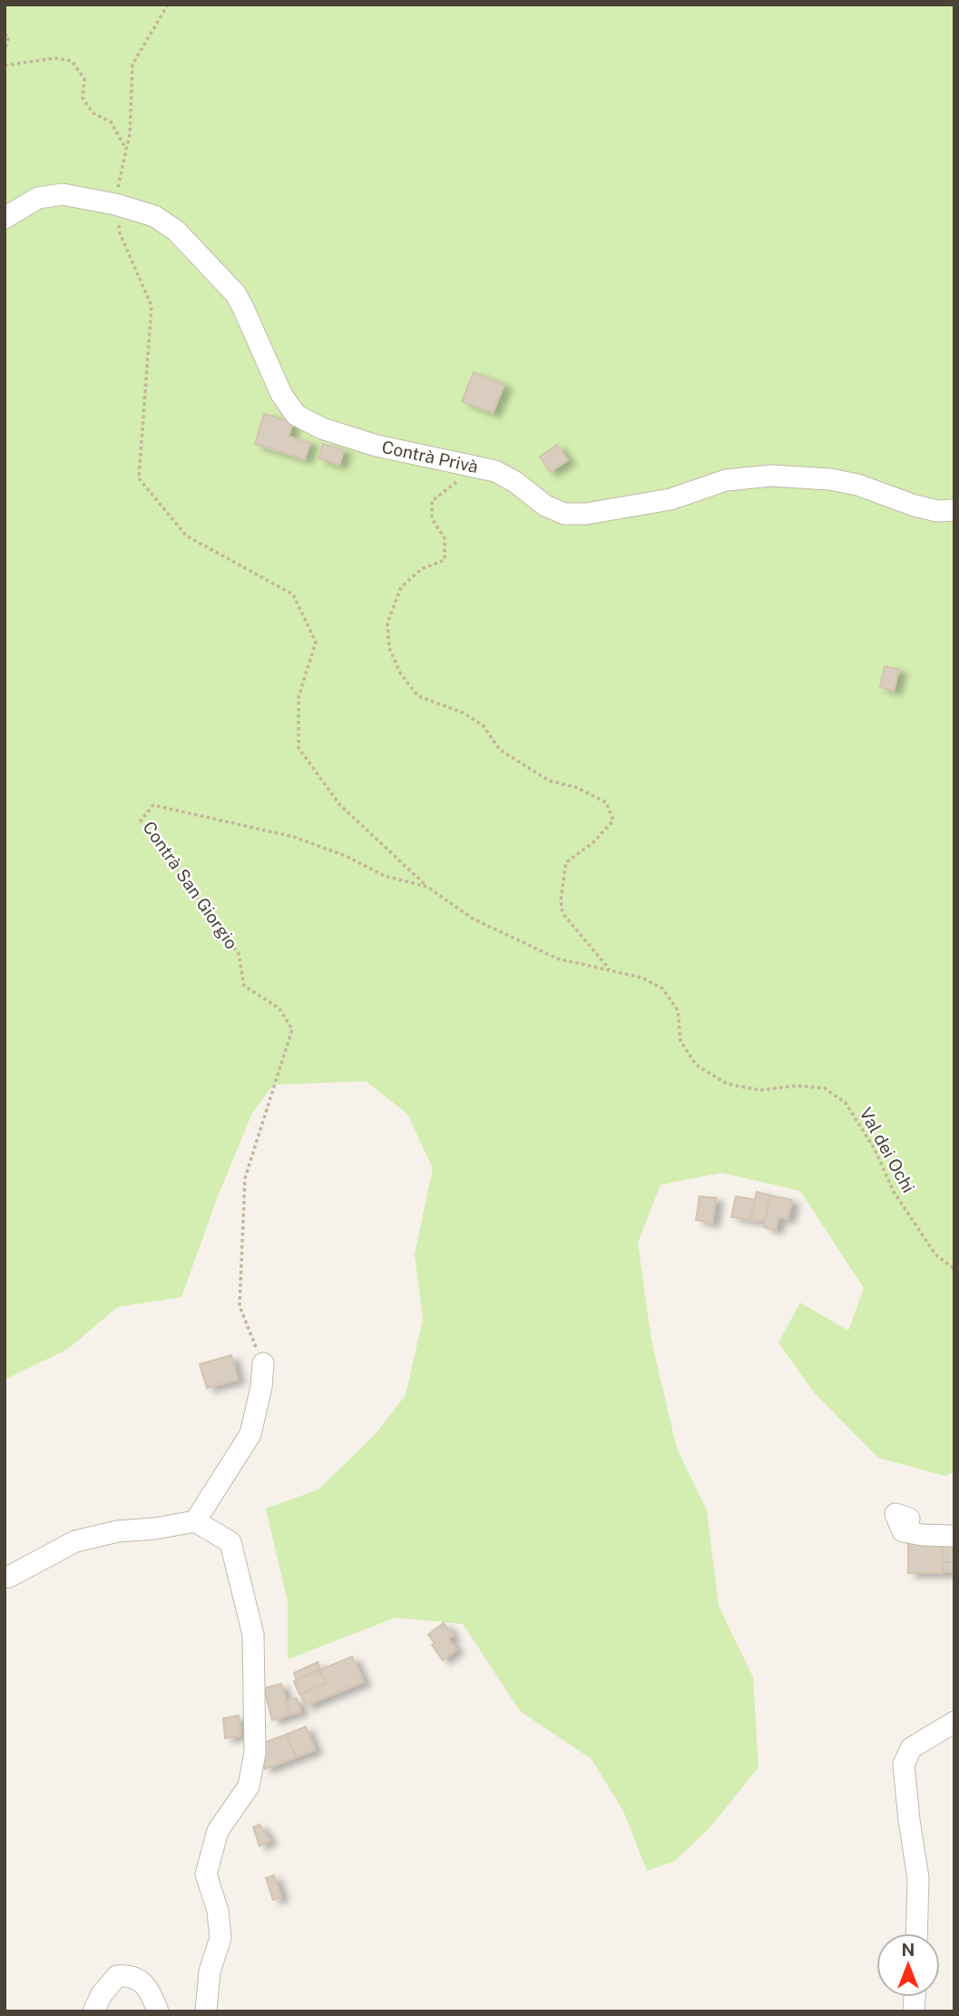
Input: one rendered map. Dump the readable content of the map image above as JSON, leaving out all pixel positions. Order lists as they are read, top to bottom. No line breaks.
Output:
{"streets":{"street":["Contrà Privà"],"path":["Contrà San Giorgio","Val dei Ochi"]},"crossings":[["Contrà San Giorgio","Val dei Ochi"]],"north":"top"}
